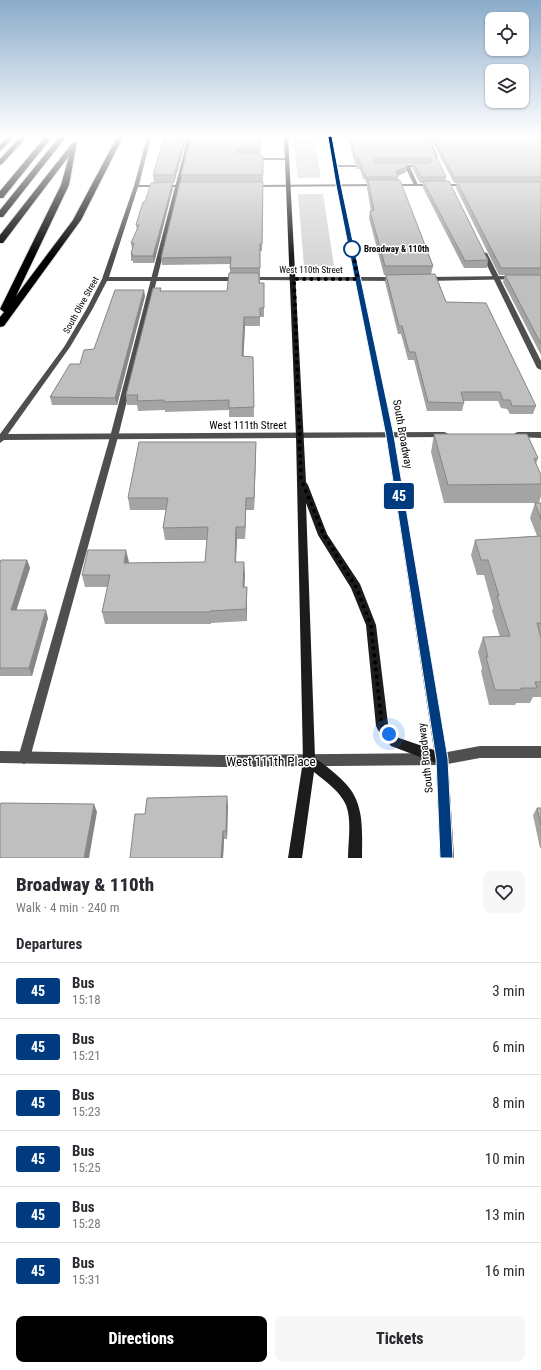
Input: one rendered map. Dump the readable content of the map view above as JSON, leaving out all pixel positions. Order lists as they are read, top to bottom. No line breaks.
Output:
{"streets":{"main road":["South Broadway"],"street":["West 110th Street","South Olive Street","West 111th Street","West 111th Place"]},"crossings":[["West 110th Street","South Olive Street"],["West 110th Street","South Broadway"],["South Olive Street","West 111th Street"],["West 111th Street","South Broadway"],["South Broadway","West 111th Place"]],"places":["Broadway & 110th"],"lines":["bus line 45"],"page":{"on_map":"45","heading":[["Broadway & 110th","Walk · 4 min · 240 m"],"Departures"],"list":[{"mark":"45","name":"Bus","note":"15:18","value":"3 min"},{"mark":"45","name":"Bus","note":"15:21","value":"6 min"},{"mark":"45","name":"Bus","note":"15:23","value":"8 min"},{"mark":"45","name":"Bus","note":"15:25","value":"10 min"},{"mark":"45","name":"Bus","note":"15:28","value":"13 min"},{"mark":"45","name":"Bus","note":"15:31","value":"16 min"}],"buttons":["Directions","Tickets"]}}
